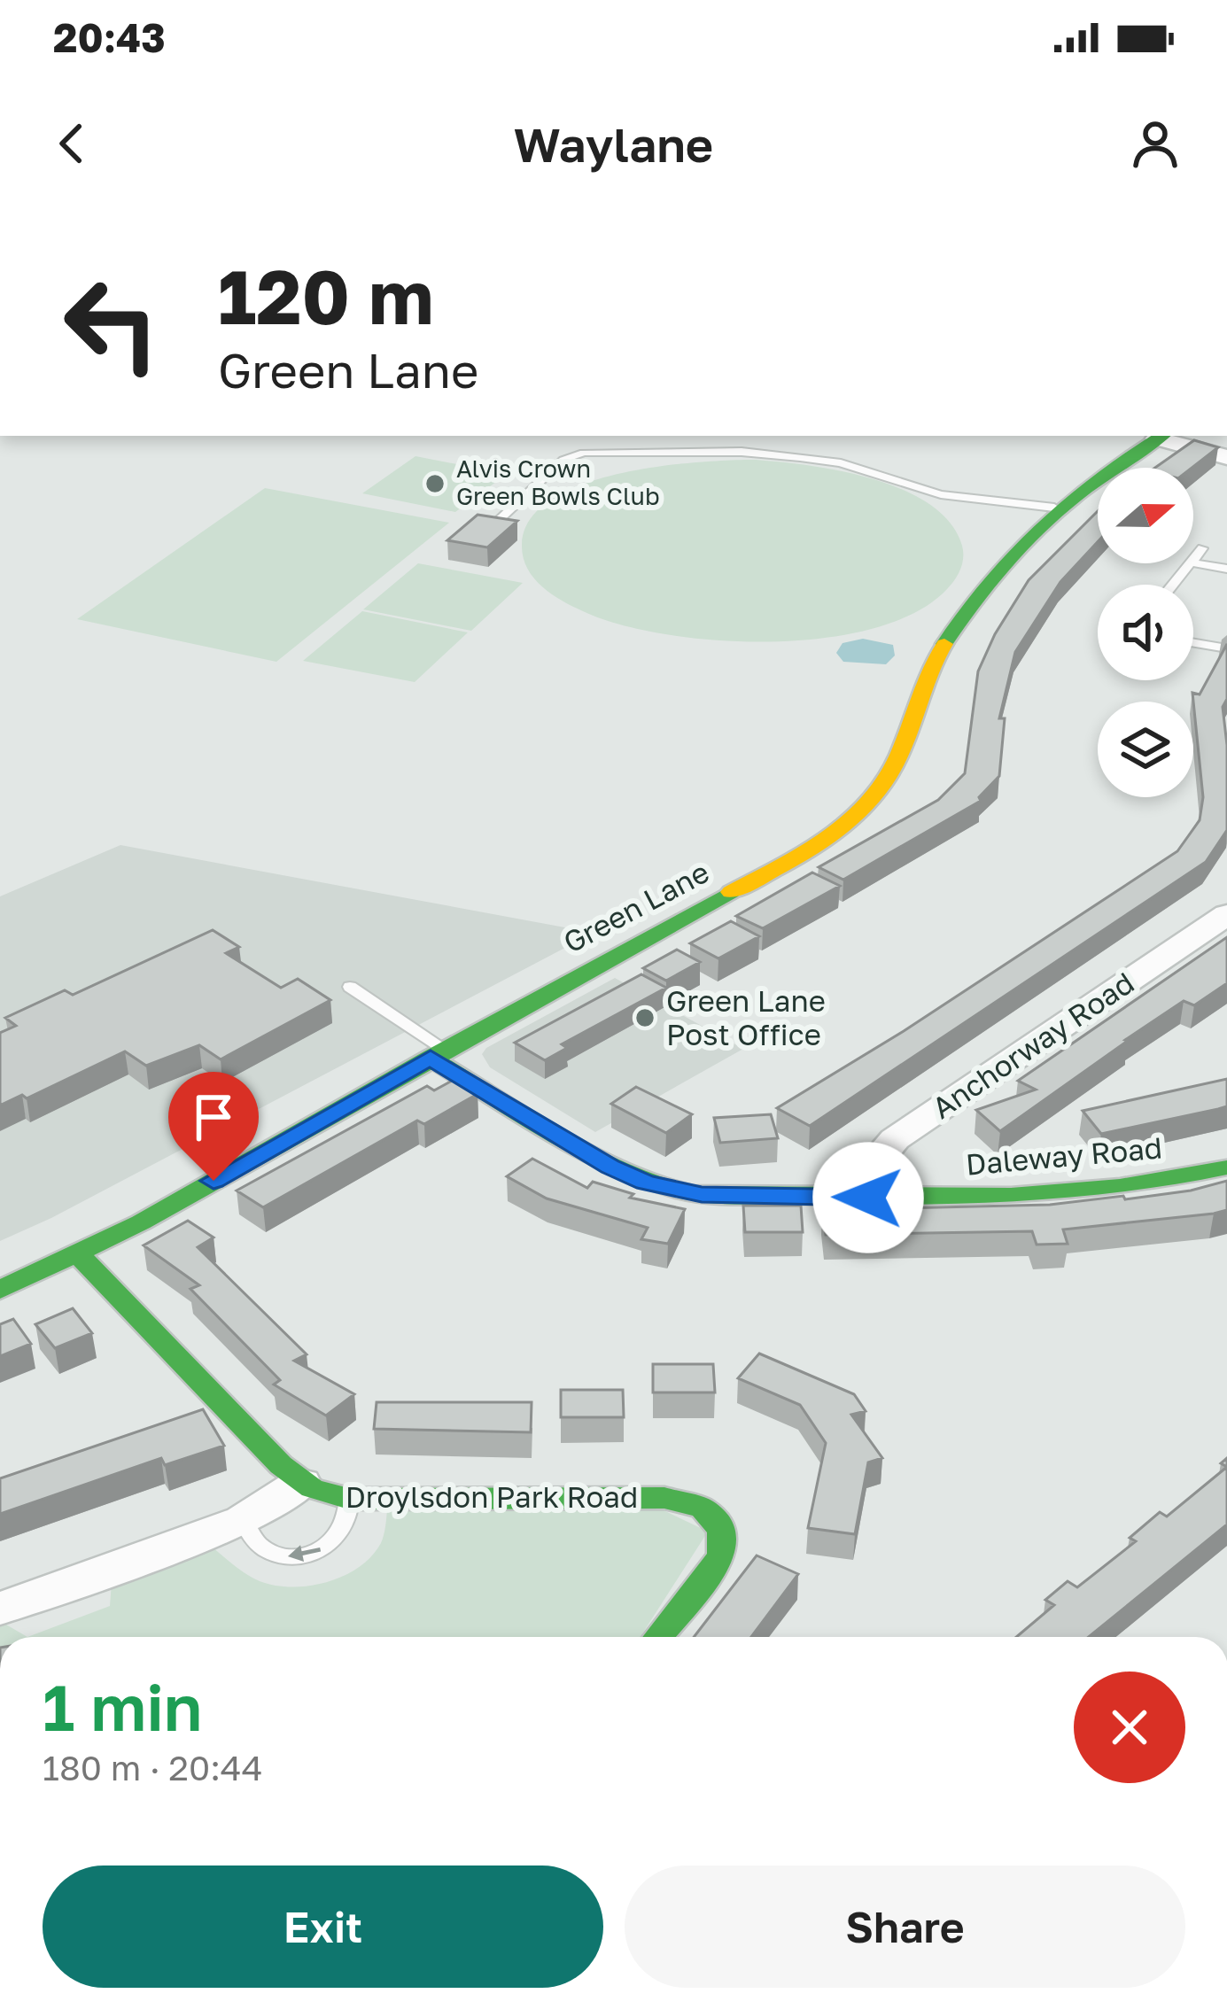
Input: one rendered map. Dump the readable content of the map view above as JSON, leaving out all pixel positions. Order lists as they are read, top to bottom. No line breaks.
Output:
{"streets":{"street":["Green Lane","Anchorway Road","Daleway Road","Droylsdon Park Road"]},"crossings":[["Green Lane","Daleway Road"],["Green Lane","Droylsdon Park Road"],["Anchorway Road","Daleway Road"]],"places":["Alvis Crown Green Bowls Club","Green Lane Post Office"],"north":"right","page":{"status":"20:43","header":"Waylane","turn":["120 m","Green Lane"],"heading":["1 min","180 m · 20:44"],"buttons":["Exit","Share"]}}
